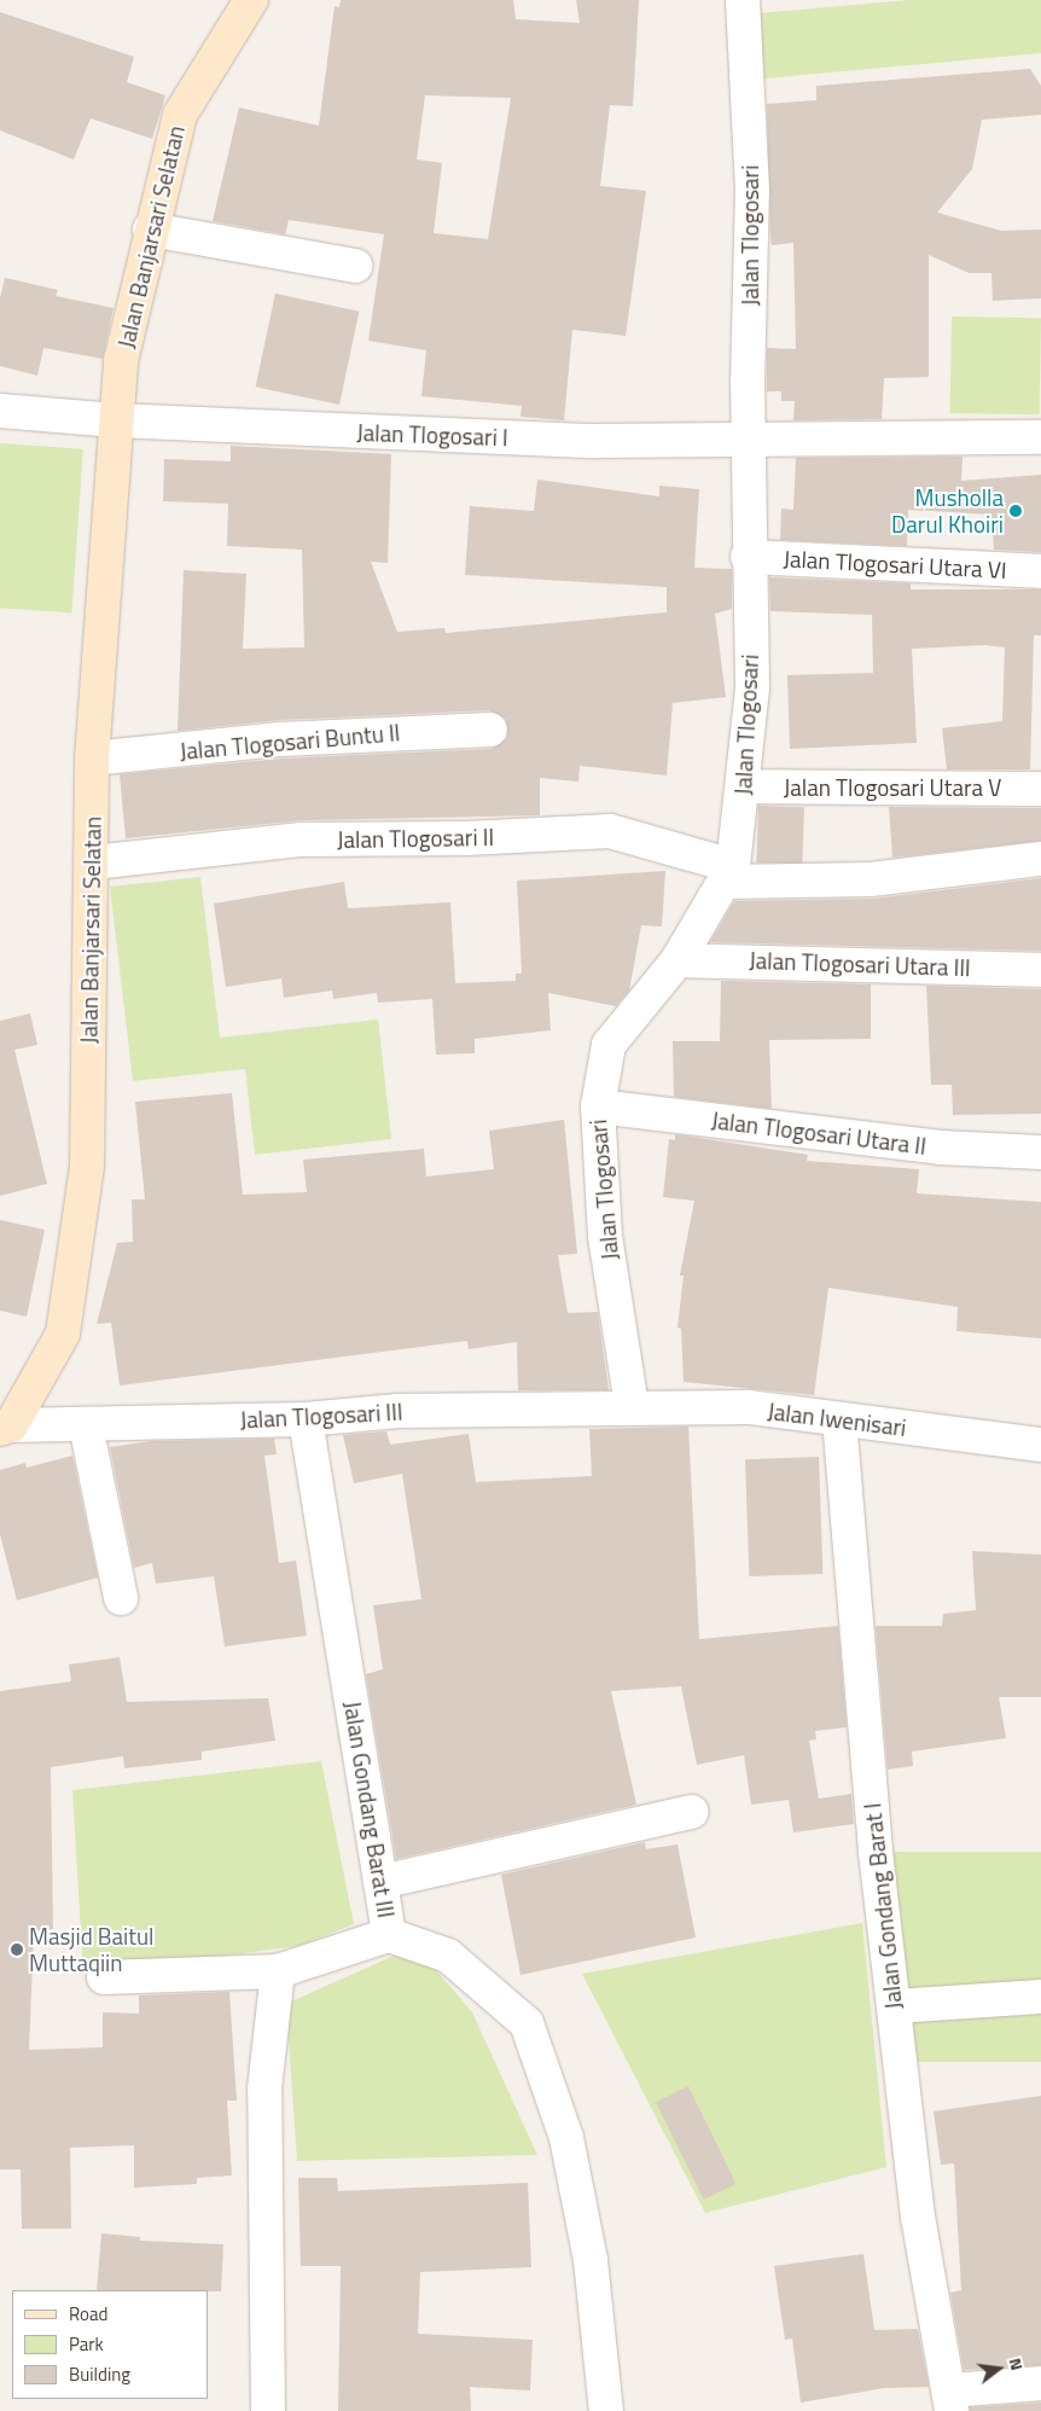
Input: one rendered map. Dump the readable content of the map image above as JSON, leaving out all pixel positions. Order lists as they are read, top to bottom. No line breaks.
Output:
{"streets":{"main road":["Jalan Banjarsari Selatan"],"street":["Jalan Tlogosari","Jalan Tlogosari I","Jalan Tlogosari Utara VI","Jalan Tlogosari Buntu II","Jalan Tlogosari Utara V","Jalan Tlogosari II","Jalan Tlogosari Utara III","Jalan Tlogosari Utara II","Jalan Tlogosari III","Jalan Iwenisari","Jalan Gondang Barat III","Jalan Gondang Barat I"]},"crossings":[["Jalan Tlogosari","Jalan Tlogosari I"],["Jalan Tlogosari","Jalan Tlogosari Utara VI"],["Jalan Tlogosari","Jalan Tlogosari Utara V"],["Jalan Tlogosari","Jalan Tlogosari II"],["Jalan Tlogosari","Jalan Tlogosari Utara III"],["Jalan Tlogosari","Jalan Tlogosari Utara II"],["Jalan Tlogosari","Jalan Tlogosari III"],["Jalan Tlogosari","Jalan Iwenisari"],["Jalan Banjarsari Selatan","Jalan Tlogosari I"],["Jalan Banjarsari Selatan","Jalan Tlogosari Buntu II"],["Jalan Banjarsari Selatan","Jalan Tlogosari II"],["Jalan Banjarsari Selatan","Jalan Tlogosari III"],["Jalan Tlogosari III","Jalan Iwenisari"],["Jalan Tlogosari III","Jalan Gondang Barat III"],["Jalan Iwenisari","Jalan Gondang Barat I"]],"places":["Musholla Darul Khoiri","Masjid Baitul Muttaqiin"],"legend":["Road","Park","Building"],"north":"right"}
